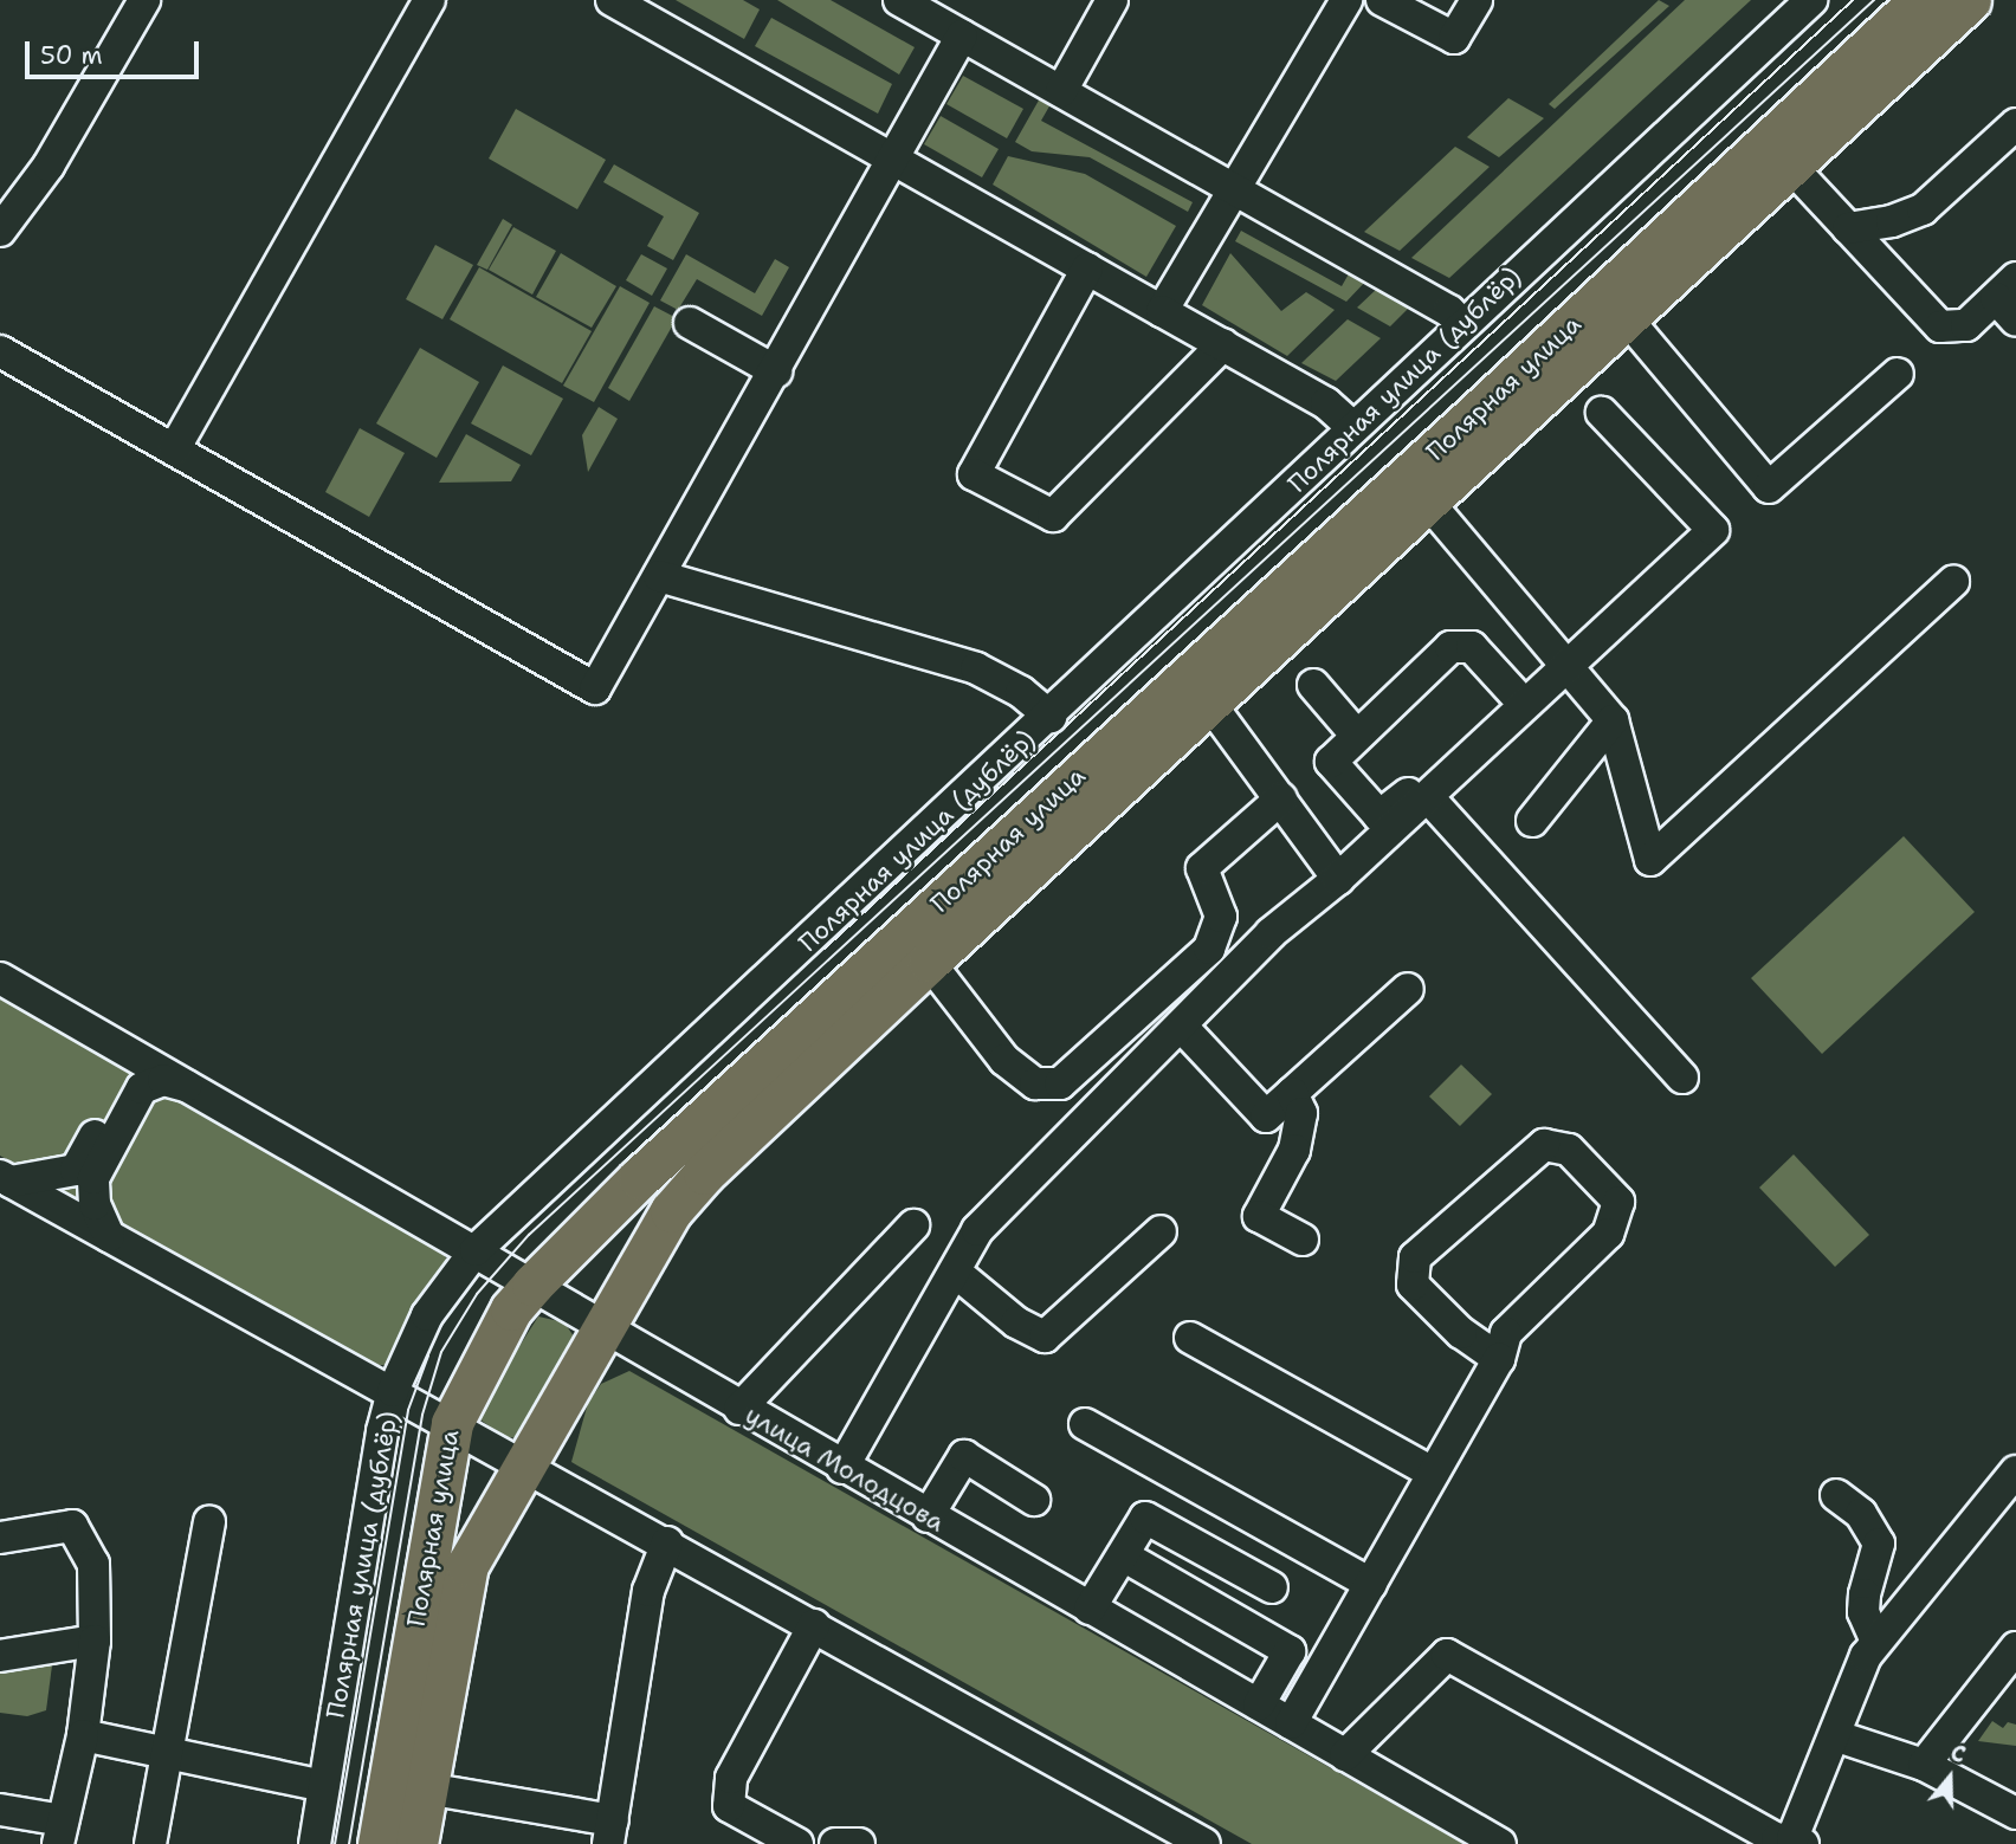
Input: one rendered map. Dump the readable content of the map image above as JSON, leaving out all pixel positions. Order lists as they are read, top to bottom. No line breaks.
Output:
{"streets":{"main road":["Полярная улица"],"street":["Полярная улица (дублёр)","улица Молодцова"]},"crossings":[["Полярная улица (дублёр)","улица Молодцова"],["Полярная улица","улица Молодцова"]],"scale_bar":"50 m","north":"top"}
